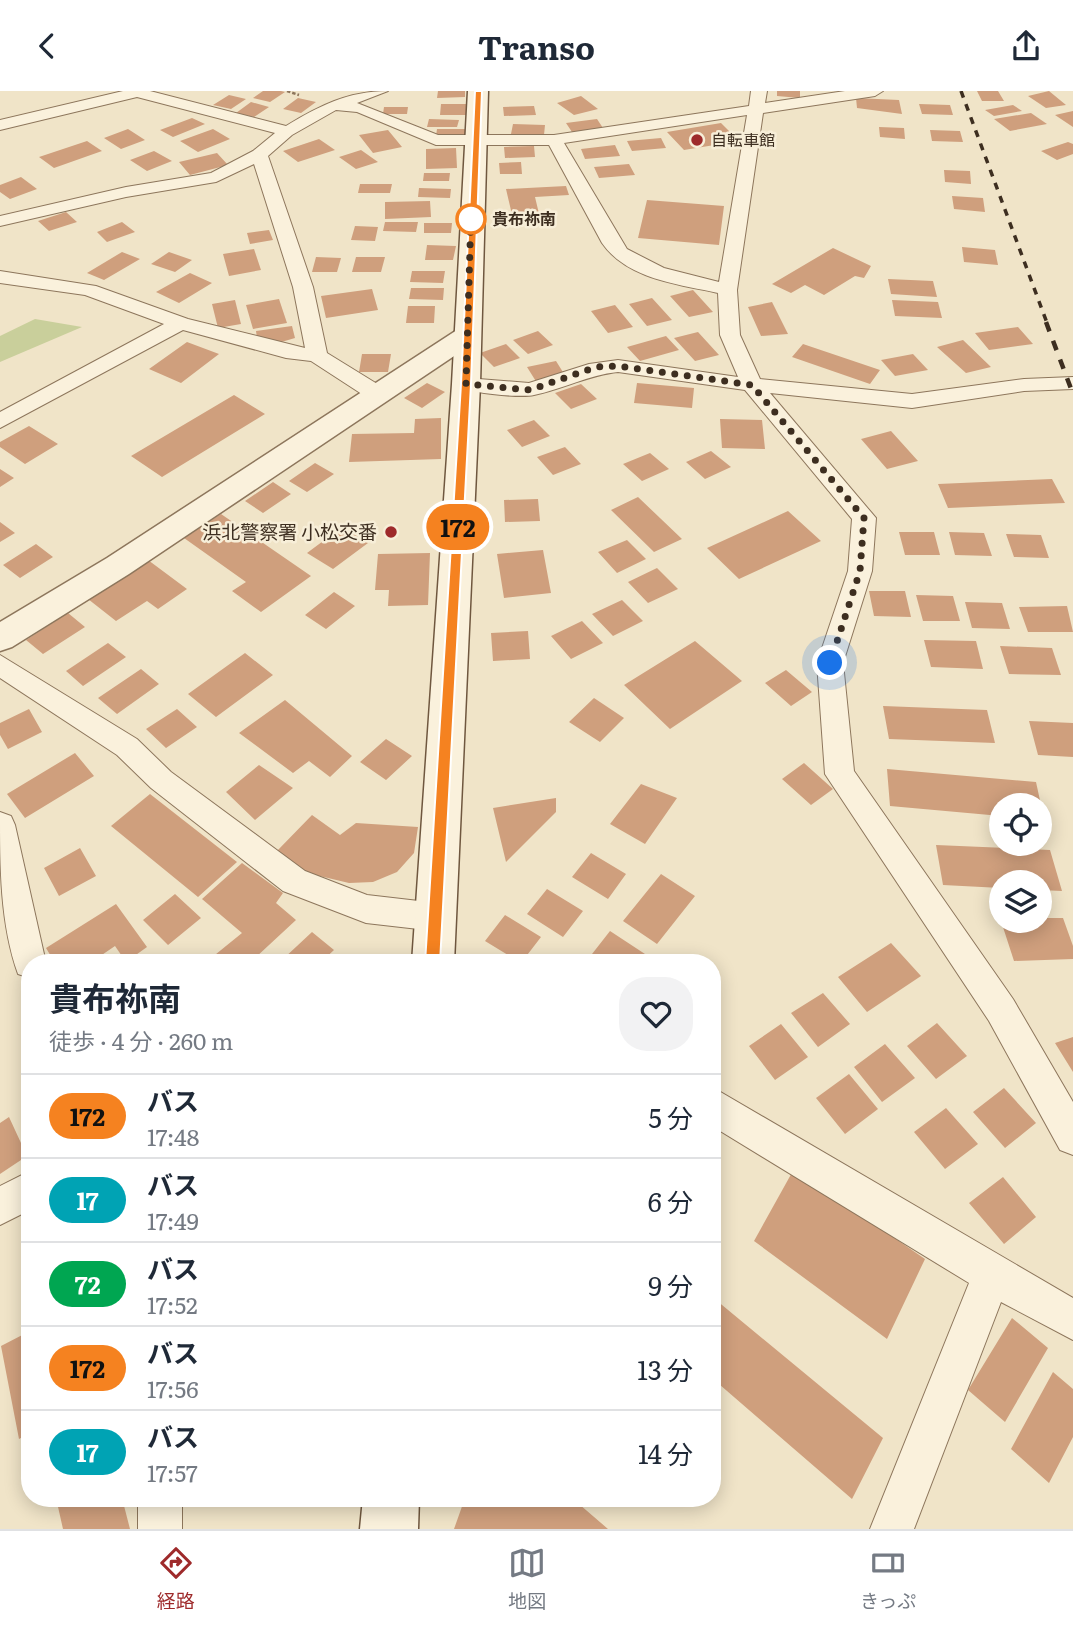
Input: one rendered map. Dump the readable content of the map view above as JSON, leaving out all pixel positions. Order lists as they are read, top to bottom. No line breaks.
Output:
{"places":["自転車館","貴布祢南","浜北警察署 小松交番"],"lines":["bus line 172"],"page":{"header":"Transo","on_map":"172","heading":["貴布祢南","徒歩 · 4 分 · 260 m"],"list":[{"mark":"172","name":"バス","note":"17:48","value":"5 分"},{"mark":"17","name":"バス","note":"17:49","value":"6 分"},{"mark":"72","name":"バス","note":"17:52","value":"9 分"},{"mark":"172","name":"バス","note":"17:56","value":"13 分"},{"mark":"17","name":"バス","note":"17:57","value":"14 分"}],"tabs":["経路","地図","きっぷ"]}}
